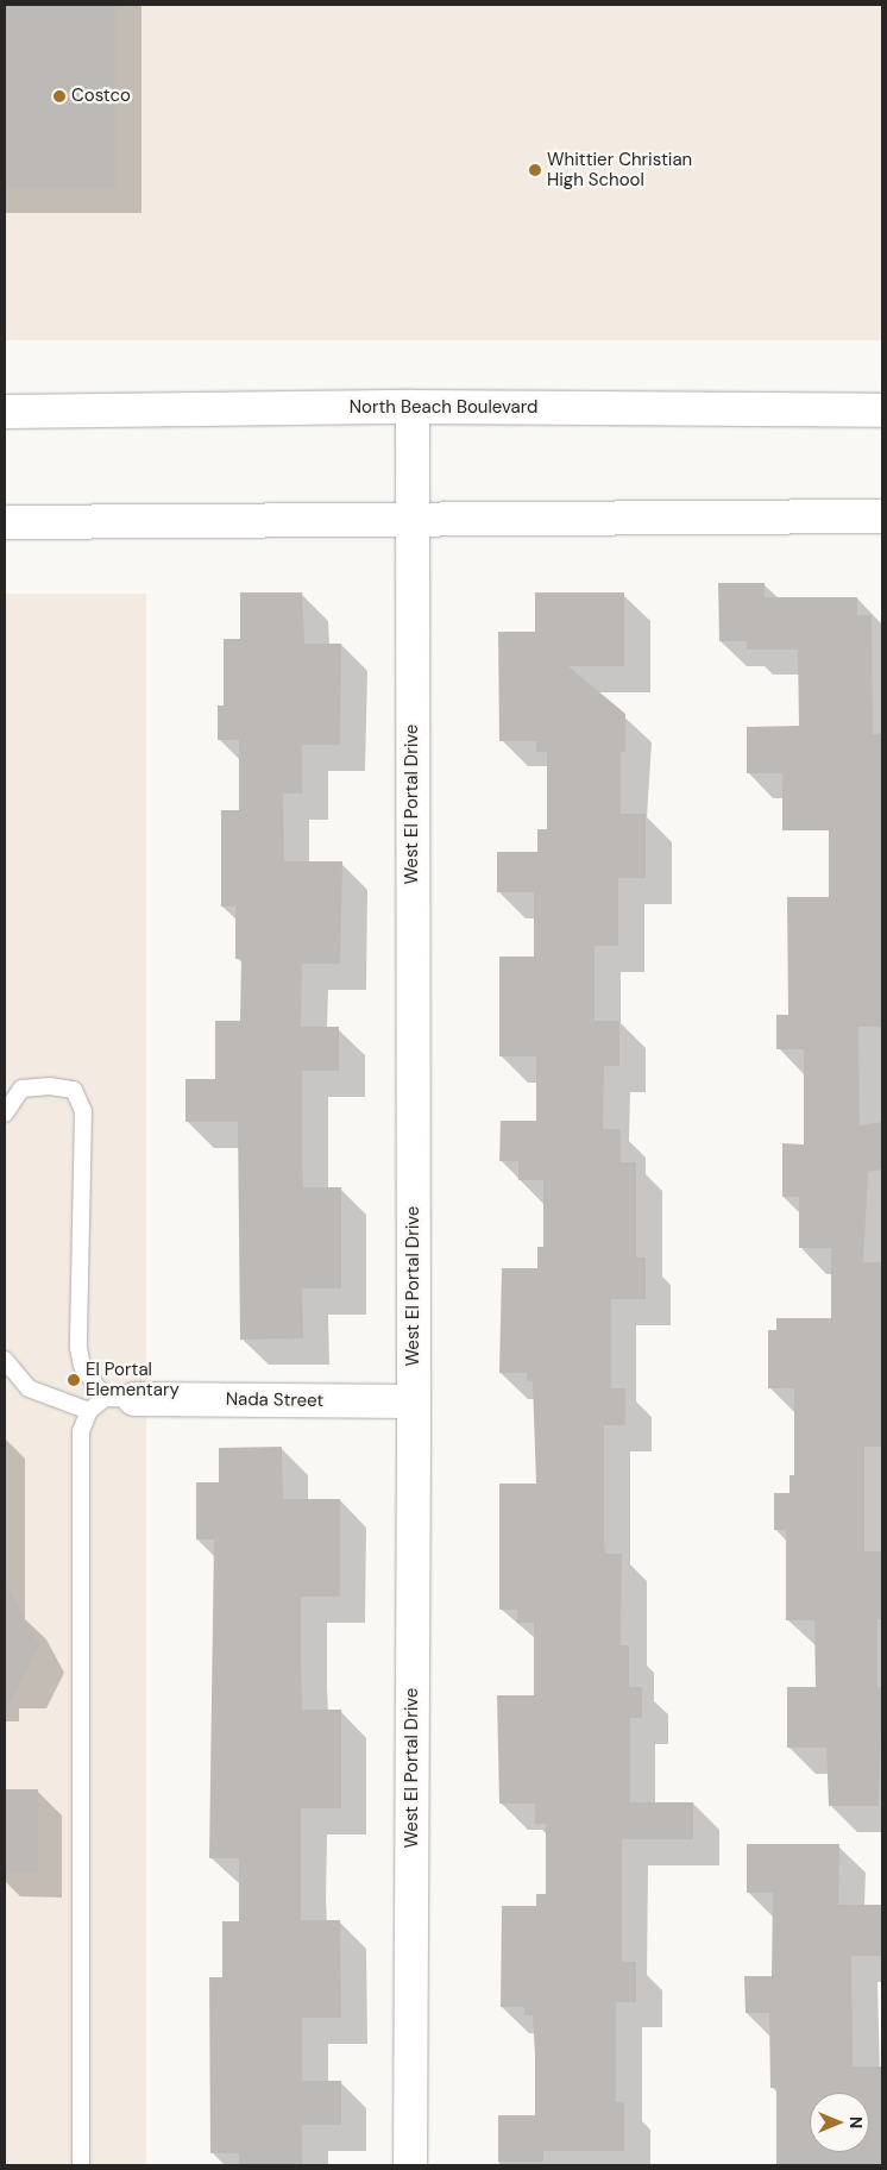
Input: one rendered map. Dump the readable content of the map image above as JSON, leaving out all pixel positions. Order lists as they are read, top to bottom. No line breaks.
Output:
{"streets":{"street":["North Beach Boulevard","West El Portal Drive","Nada Street"]},"crossings":[["North Beach Boulevard","West El Portal Drive"],["West El Portal Drive","Nada Street"]],"places":["Costco","Whittier Christian High School","El Portal Elementary"],"north":"right"}
